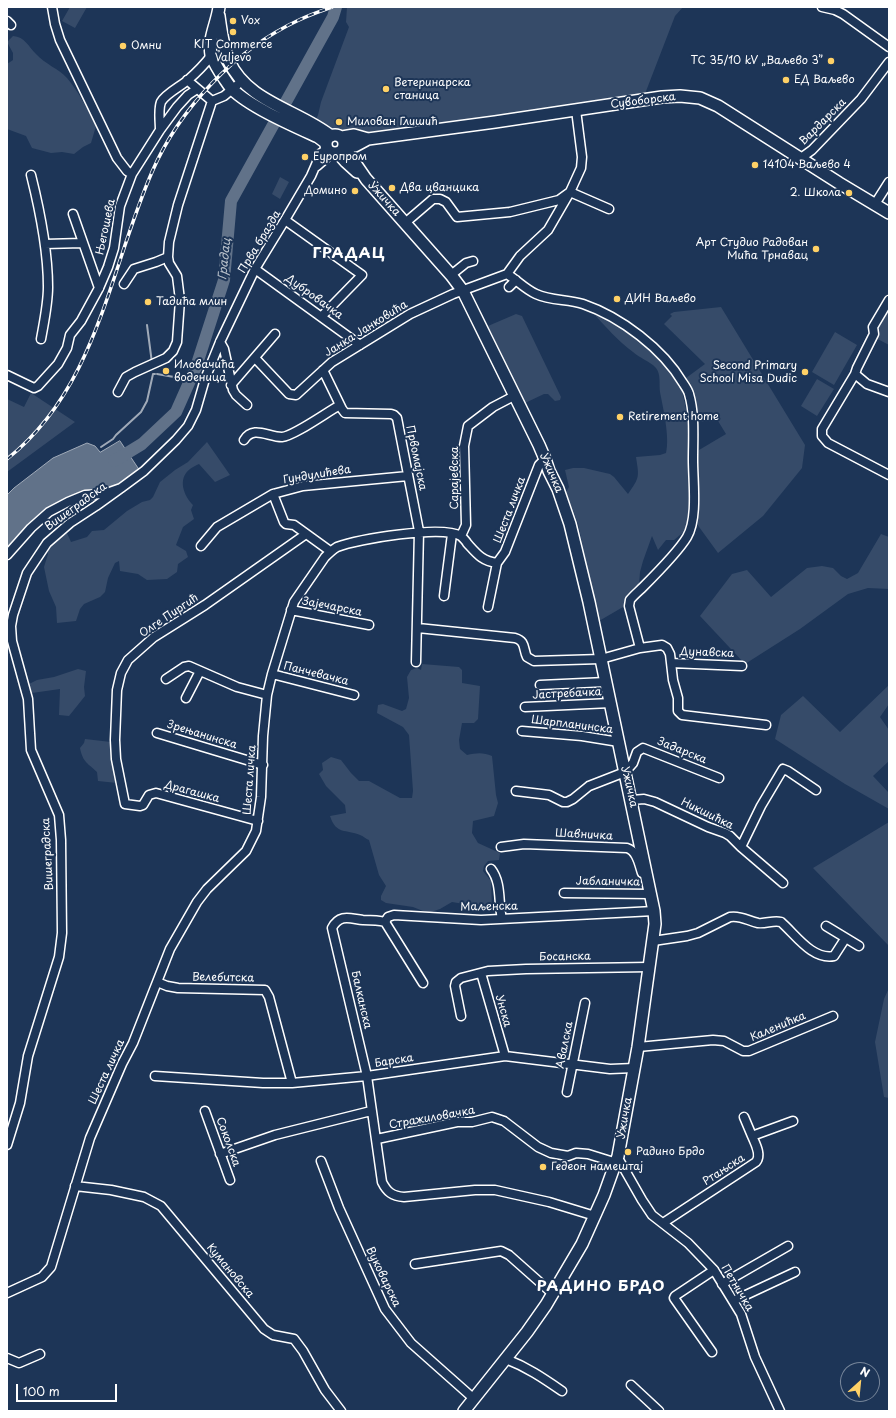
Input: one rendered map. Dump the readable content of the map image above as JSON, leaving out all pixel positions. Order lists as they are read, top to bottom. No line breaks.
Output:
{"streets":{"main road":["Сувоборска","Ужичка"],"street":["Вардарска","Његошева","Прва бразда","Дубровачка","Јанка Јанковића","Првомајска","Гундулићева","Сарајевска","Вишеградска","Шеста личка","Зајечарска","Олге Пиргић","Дунавска","Панчевачка","Јастребачка","Шарпланинска","Зрењанинска","Задарска","Драгашка","Никшићка","Шавничка","Јабланичка","Маљенска","Босанска","Велебитска","Балканска","Унска","Каленићка","Авалска","Барска","Стражиловачка","Соколска","Ртањска","Кумановска","Вуковарска","Петничка"]},"crossings":[["Сувоборска","Вардарска"],["Сувоборска","Ужичка"],["Сувоборска","Прва бразда"],["Ужичка","Прва бразда"],["Ужичка","Јанка Јанковића"],["Ужичка","Сарајевска"],["Ужичка","Шеста личка"],["Ужичка","Јастребачка"],["Ужичка","Шарпланинска"],["Ужичка","Задарска"],["Ужичка","Никшићка"],["Ужичка","Шавничка"],["Ужичка","Јабланичка"],["Ужичка","Маљенска"],["Ужичка","Босанска"],["Ужичка","Каленићка"],["Ужичка","Барска"],["Ужичка","Стражиловачка"],["Ужичка","Вуковарска"],["Ужичка","Петничка"],["Прва бразда","Дубровачка"],["Прва бразда","Вишеградска"],["Дубровачка","Јанка Јанковића"],["Првомајска","Гундулићева"],["Шеста личка","Зајечарска"],["Шеста личка","Панчевачка"],["Шеста личка","Зрењанинска"],["Шеста личка","Драгашка"],["Шеста личка","Велебитска"],["Шеста личка","Кумановска"],["Олге Пиргић","Драгашка"],["Маљенска","Балканска"],["Босанска","Унска"],["Велебитска","Барска"],["Балканска","Барска"],["Балканска","Стражиловачка"],["Унска","Барска"],["Авалска","Барска"],["Стражиловачка","Петничка"],["Ртањска","Петничка"]],"districts":["ГРАДАЦ","РАДИНО БРДО"],"water":["Градац"],"places":["Vox","KIT Commerce Valjevo","Омни","ТС 35/10 kV „Ваљево 3”","ЕД Ваљево","Ветеринарска станица","Милован Глишић","Еуропром","14104 Ваљево 4","Два цванцика","Домино","2. Школа","Арт Студио Радован Мића Трнавац","ДИН Ваљево","Тадића млин","Иловачића воденица","Second Primary School Misa Dudic","Retirement home","Радино Брдо","Гедеон намештај"],"scale_bar":"100 m","north":"top right"}
